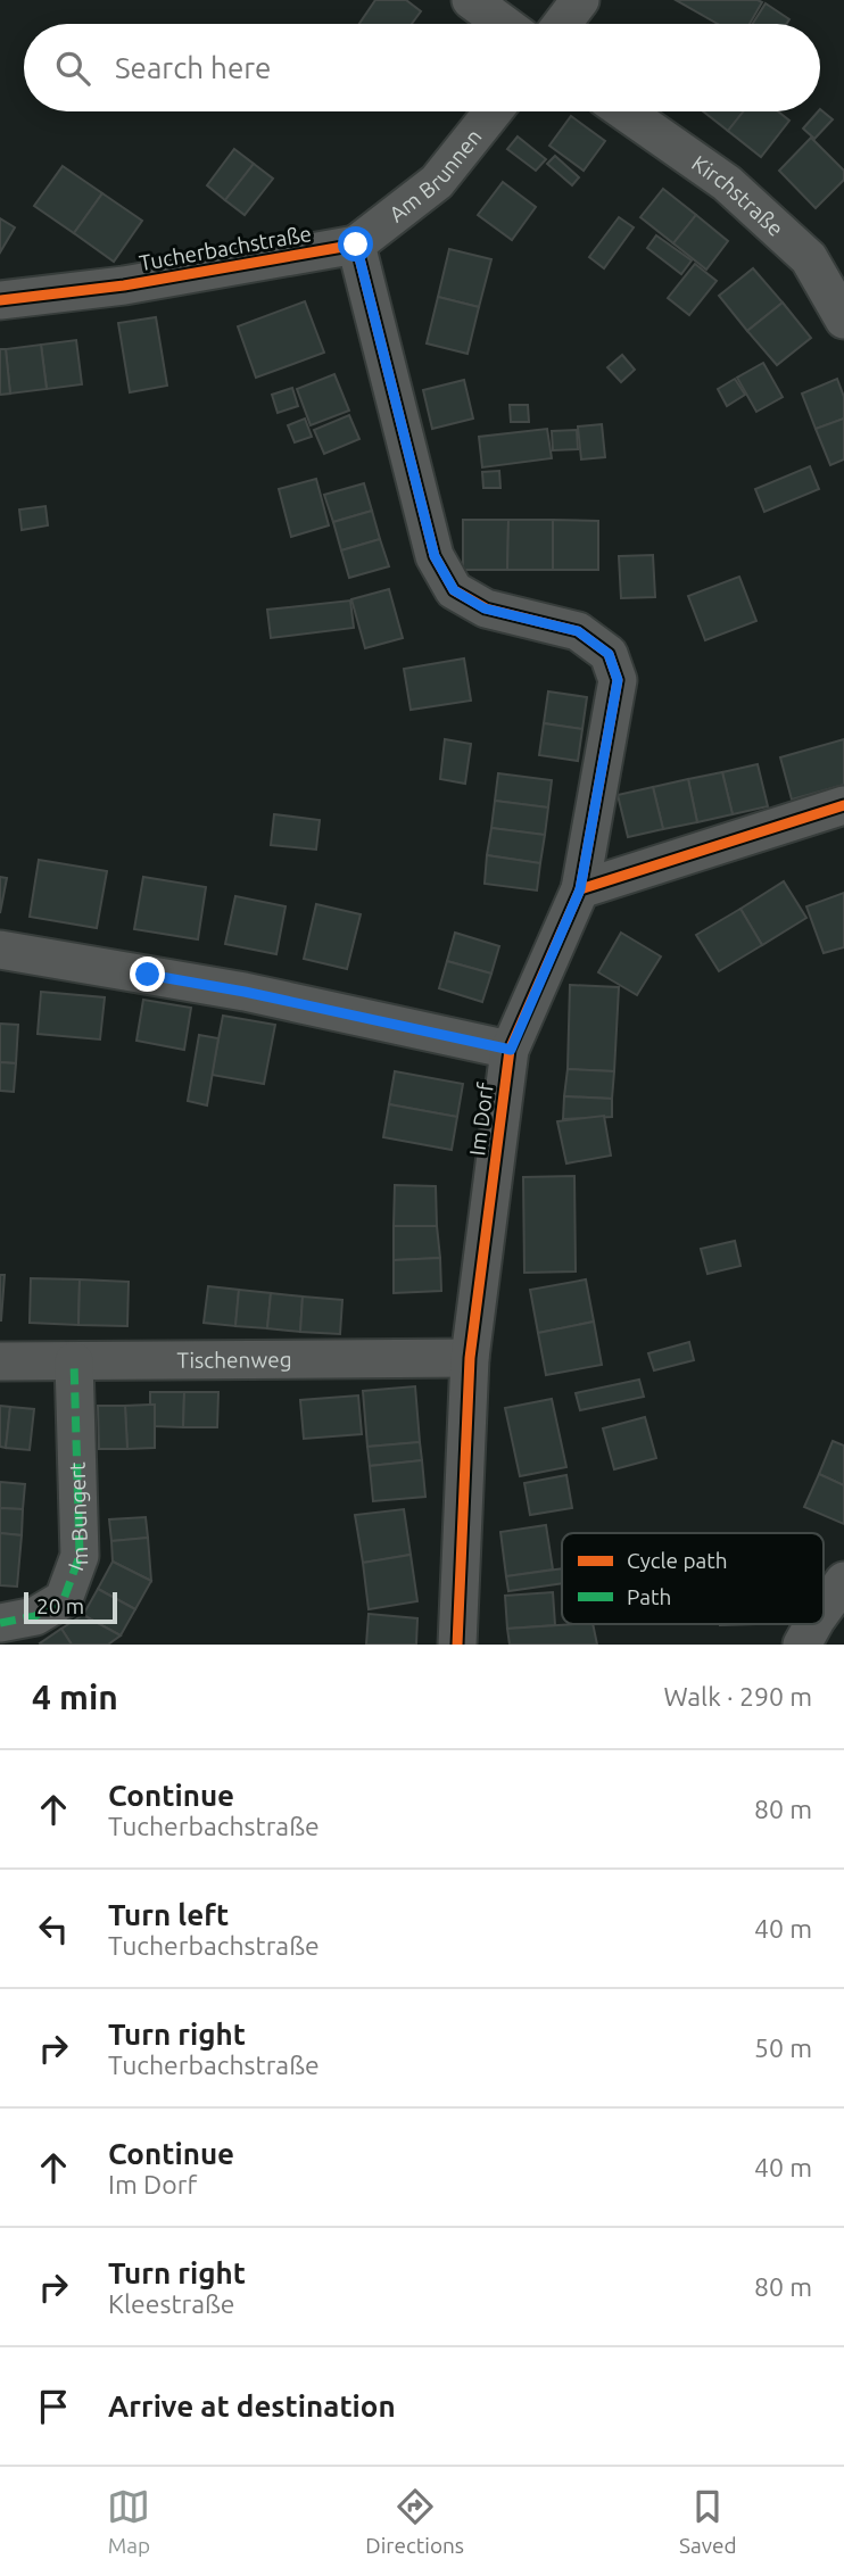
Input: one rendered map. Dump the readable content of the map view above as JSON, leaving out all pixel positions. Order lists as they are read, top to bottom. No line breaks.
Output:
{"streets":{"street":["Am Brunnen","Kirchstraße","Tucherbachstraße","Im Dorf","Tischenweg","Im Bungert"]},"crossings":[["Am Brunnen","Tucherbachstraße"],["Im Dorf","Tischenweg"],["Tischenweg","Im Bungert"]],"legend":["Cycle path","Path"],"scale_bar":"20 m","page":{"search":"Search here","scale":"20 m","heading":["4 min","Walk · 290 m"],"list":[["Continue","Tucherbachstraße","80 m"],["Turn left","Tucherbachstraße","40 m"],["Turn right","Tucherbachstraße","50 m"],["Continue","Im Dorf","40 m"],["Turn right","Kleestraße","80 m"],"Arrive at destination"],"nav":["Map","Directions","Saved"]}}
